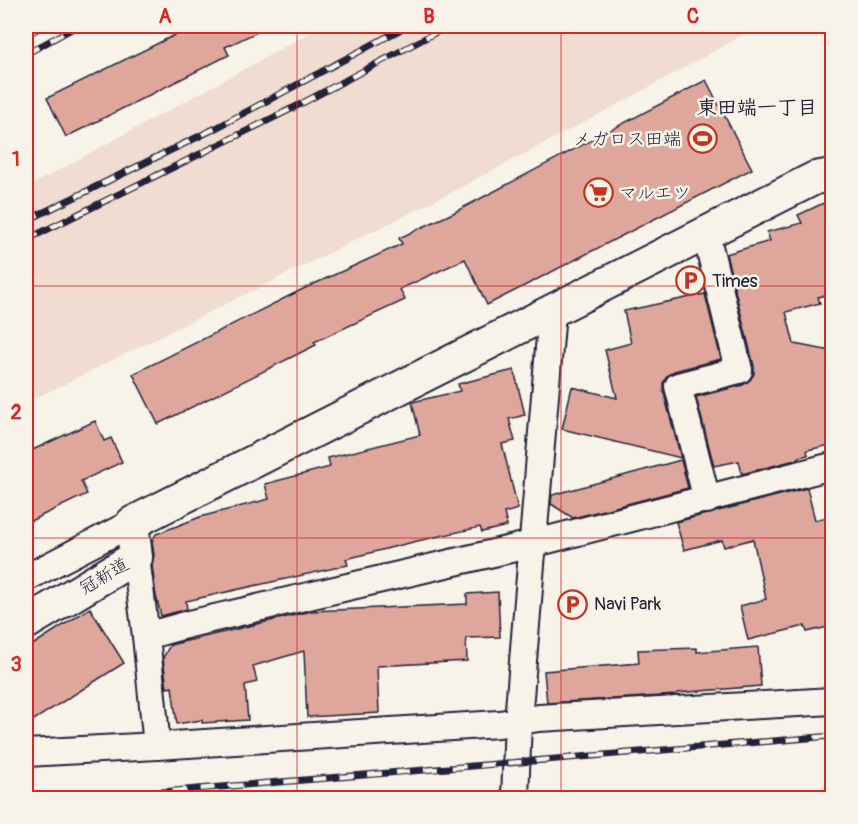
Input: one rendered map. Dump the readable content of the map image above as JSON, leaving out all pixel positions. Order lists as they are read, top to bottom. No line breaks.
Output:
{"streets":{"street":["冠新道"]},"districts":["東田端一丁目"],"places":{"sports":["メガロス田端"],"supermarket":["マルエツ"],"parking":["Times","Navi Park"]},"grid":{"columns":["A","B","C"],"rows":["1","2","3"]}}
